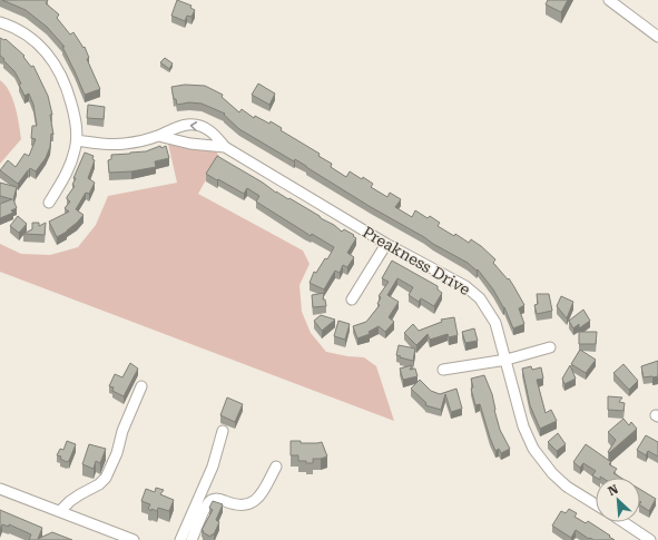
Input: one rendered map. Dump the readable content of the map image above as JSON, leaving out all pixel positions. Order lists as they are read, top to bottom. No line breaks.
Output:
{"streets":{"street":["Preakness Drive"]},"north":"top left"}
